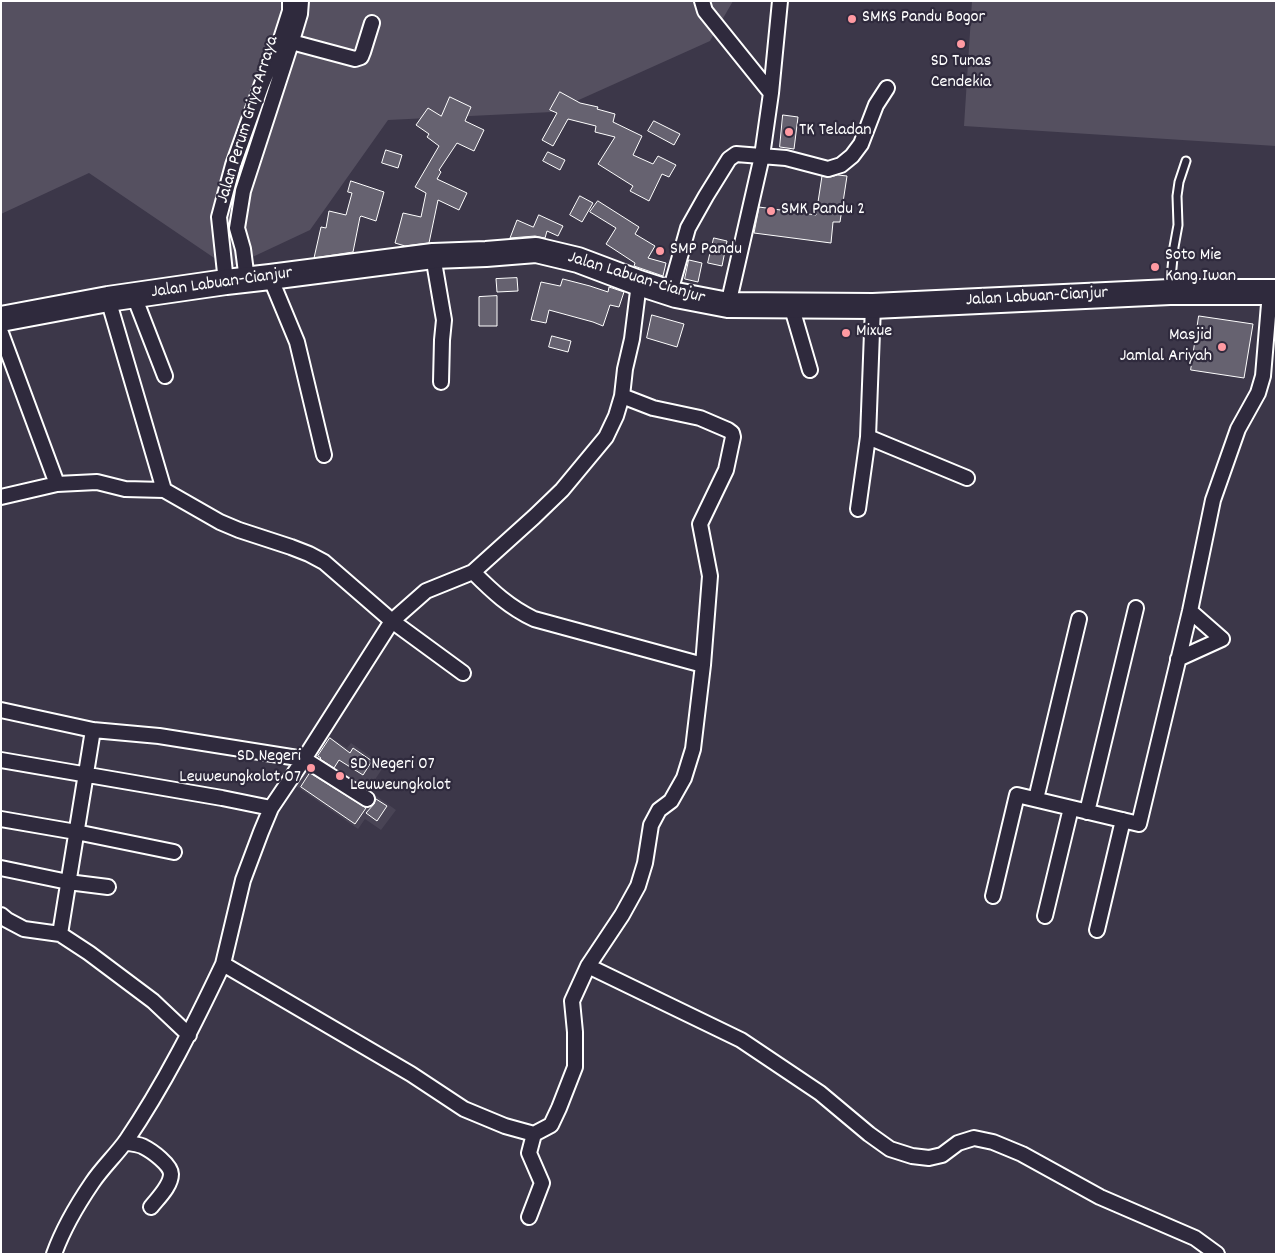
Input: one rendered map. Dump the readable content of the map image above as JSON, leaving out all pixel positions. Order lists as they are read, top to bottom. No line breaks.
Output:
{"streets":{"highway":["Jalan Labuan-Cianjur"],"street":["Jalan Perum Griya Arraya"]},"crossings":[["Jalan Perum Griya Arraya","Jalan Labuan-Cianjur"]],"places":["SMKS Pandu Bogor","SD Tunas Cendekia","TK Teladan","SMK Pandu 2","SMP Pandu","Soto Mie Kang Iwan","Mixue","Masjid Jamlal Ariyah","SD Negeri Leuweungkolot 07","SD Negeri 07 Leuweungkolot"]}
